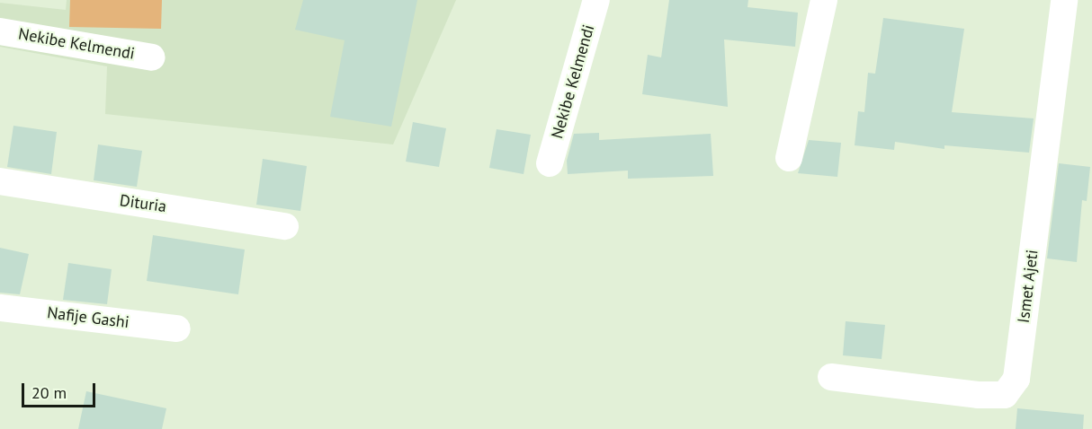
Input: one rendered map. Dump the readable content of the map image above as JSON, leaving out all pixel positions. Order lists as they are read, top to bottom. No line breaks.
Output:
{"streets":{"street":["Nekibe Kelmendi","Dituria","Ismet Ajeti","Nafije Gashi"]},"scale_bar":"20 m"}
